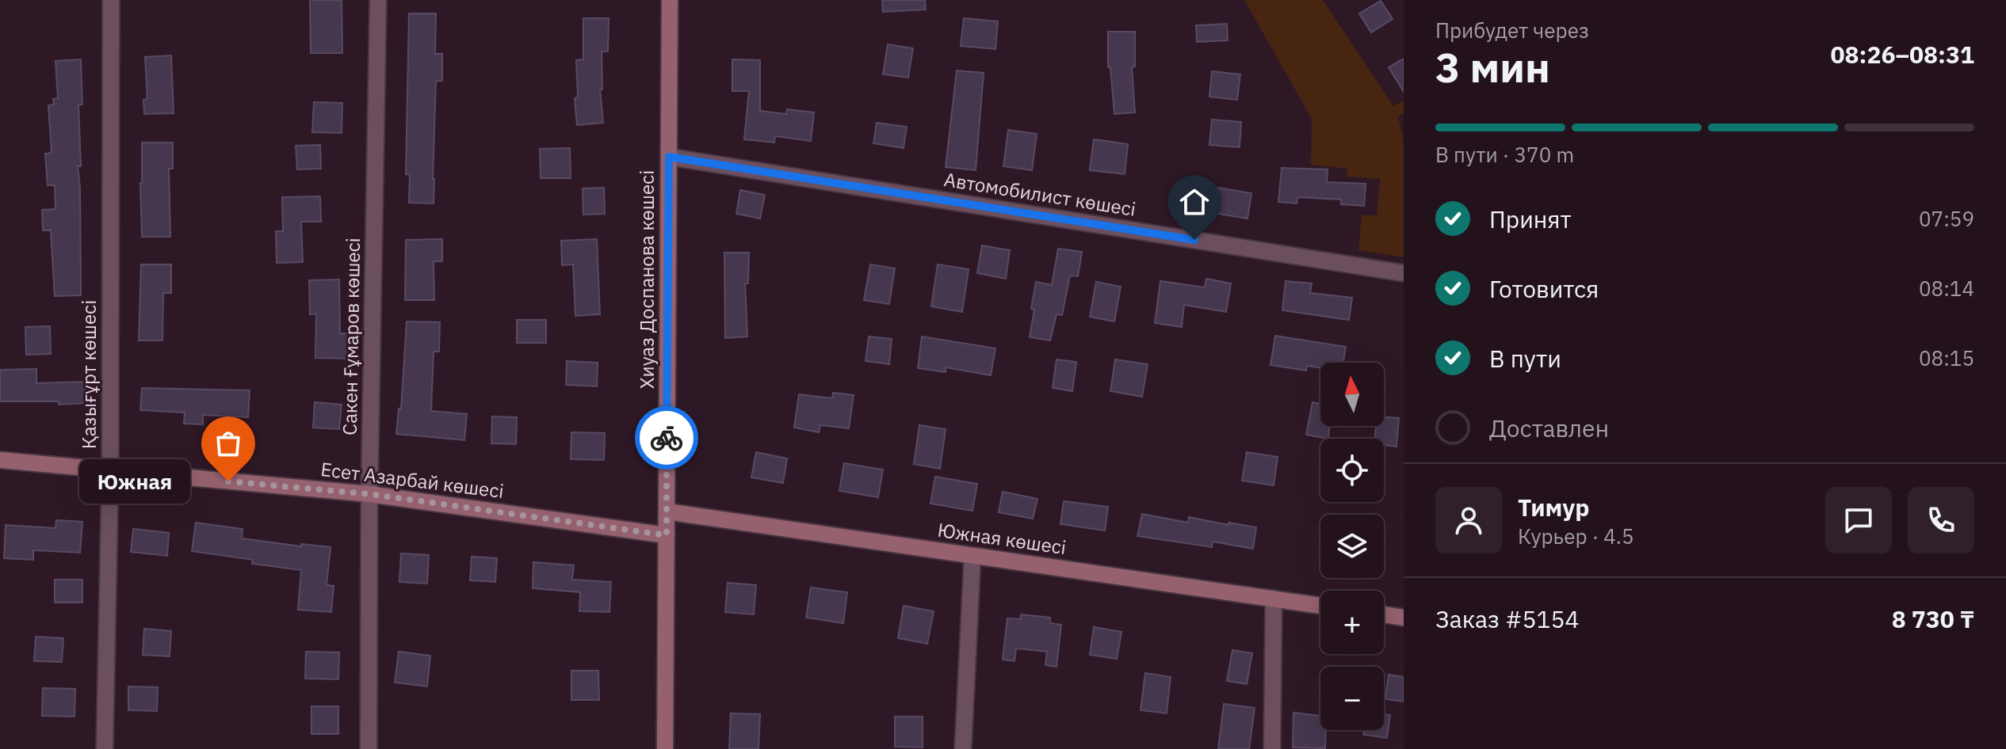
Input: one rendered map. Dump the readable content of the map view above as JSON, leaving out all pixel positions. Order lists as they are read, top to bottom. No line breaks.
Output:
{"streets":{"street":["Автомобилист көшесі","Хиуаз Доспанова көшесі","Сакен Ғұмаров көшесі","Қазығұрт көшесі","Есет Азарбай көшесі","Южная көшесі"]},"crossings":[["Автомобилист көшесі","Хиуаз Доспанова көшесі"],["Хиуаз Доспанова көшесі","Есет Азарбай көшесі"],["Хиуаз Доспанова көшесі","Южная көшесі"],["Сакен Ғұмаров көшесі","Есет Азарбай көшесі"],["Қазығұрт көшесі","Есет Азарбай көшесі"]],"places":["Южная"],"north":"top","page":{"heading":["3 мин","Прибудет через","08:26–08:31"],"panel":["Тимур","Курьер · 4.5","Заказ #5154","8 730 ₸"],"bar":"В пути · 370 m","list":[["Принят","07:59"],["Готовится","08:14"],["В пути","08:15"],"Доставлен"],"map_buttons":["+","−"],"bubble":"Южная"}}
